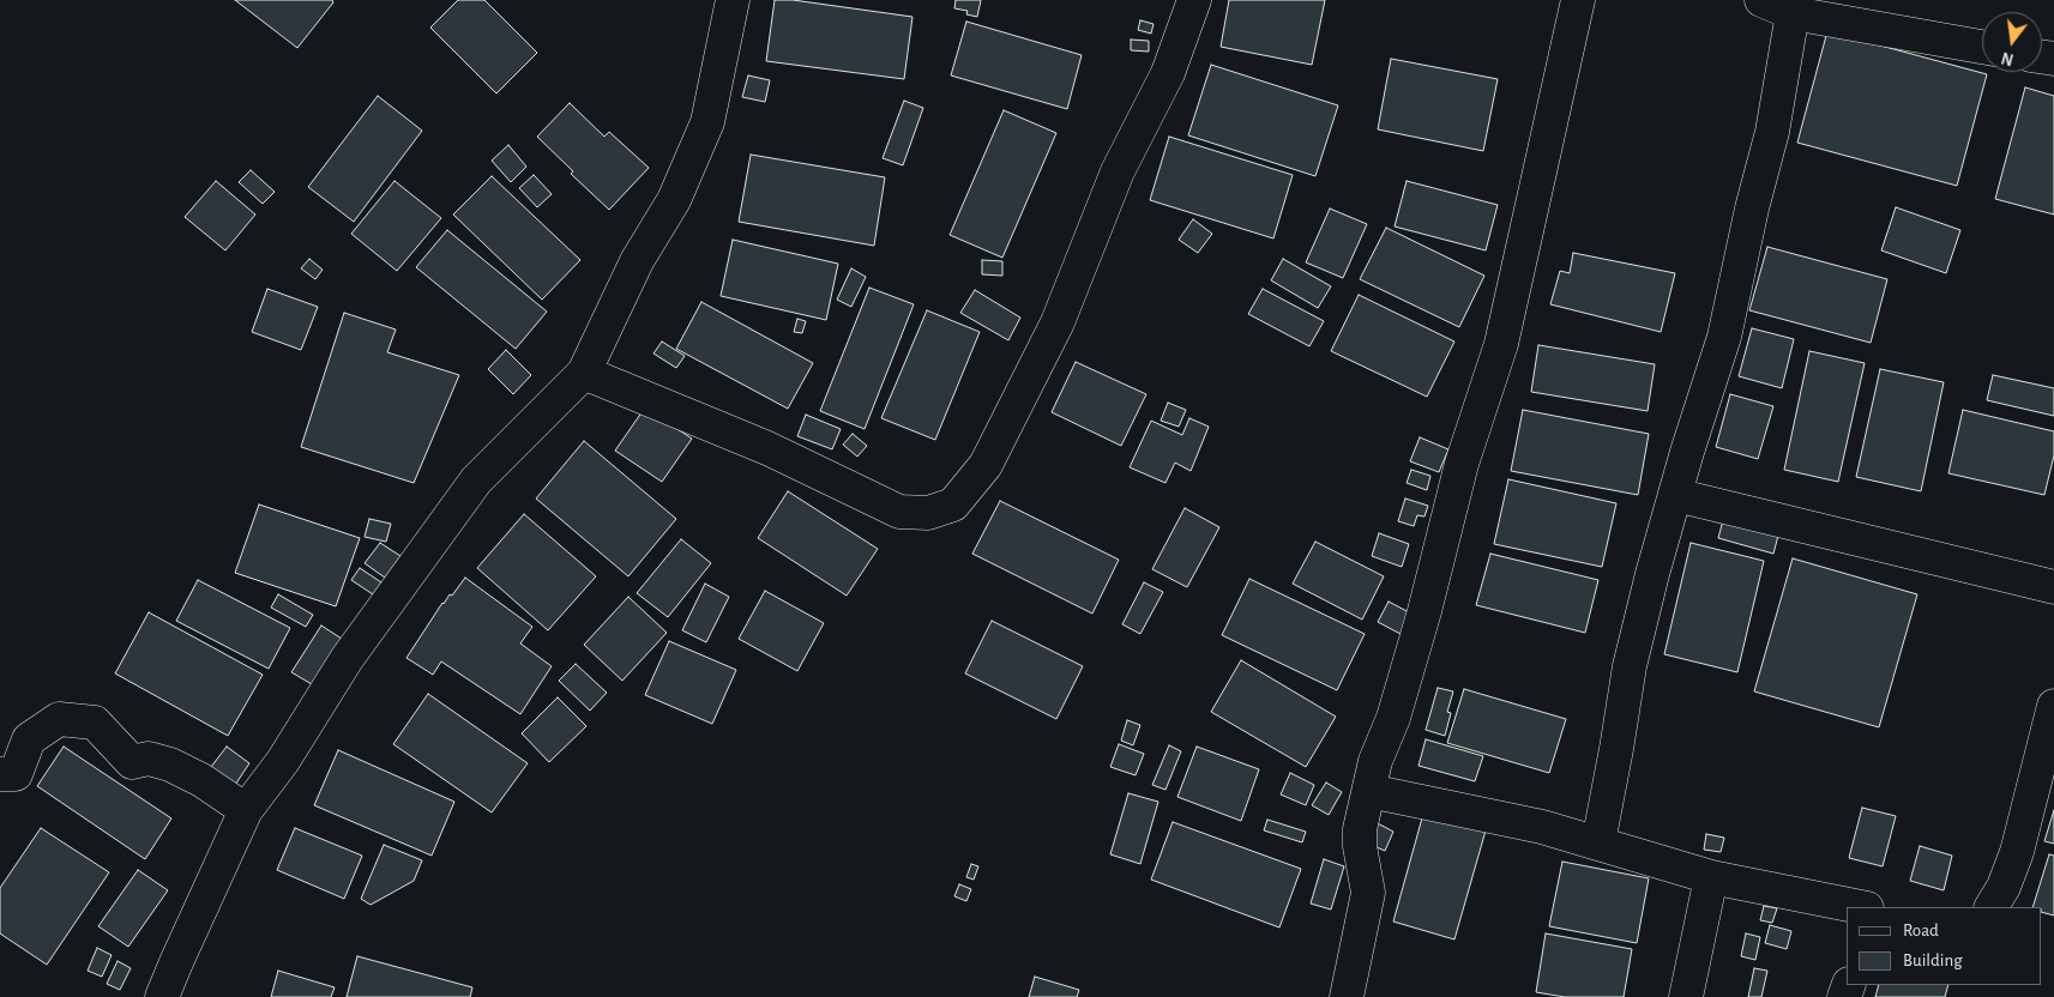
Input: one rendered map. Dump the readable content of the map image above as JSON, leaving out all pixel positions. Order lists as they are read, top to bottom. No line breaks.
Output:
{"legend":["Road","Building"],"north":"bottom"}
